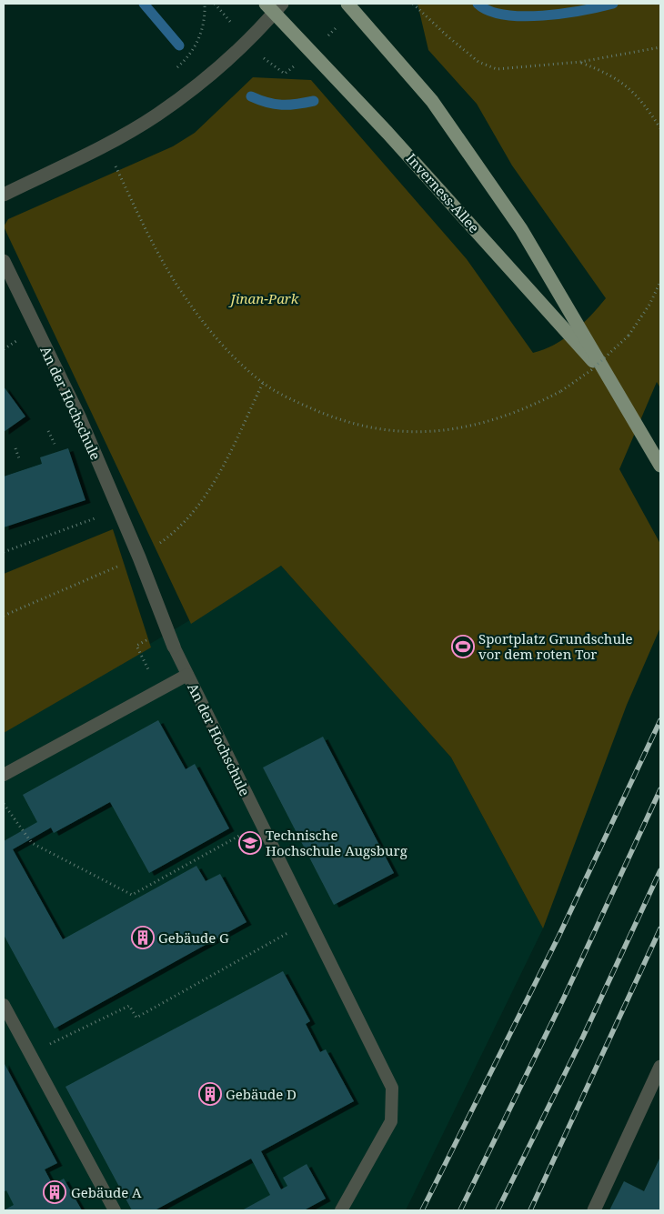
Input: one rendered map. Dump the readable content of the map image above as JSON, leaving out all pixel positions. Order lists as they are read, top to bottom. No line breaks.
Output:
{"streets":{"main road":["Inverness-Allee"],"street":["An der Hochschule"]},"parks":["Jinan-Park"],"places":{"sports":["Sportplatz Grundschule vor dem roten Tor"],"school or university":["Technische Hochschule Augsburg"],"building":["Gebäude G","Gebäude D","Gebäude A"]}}
